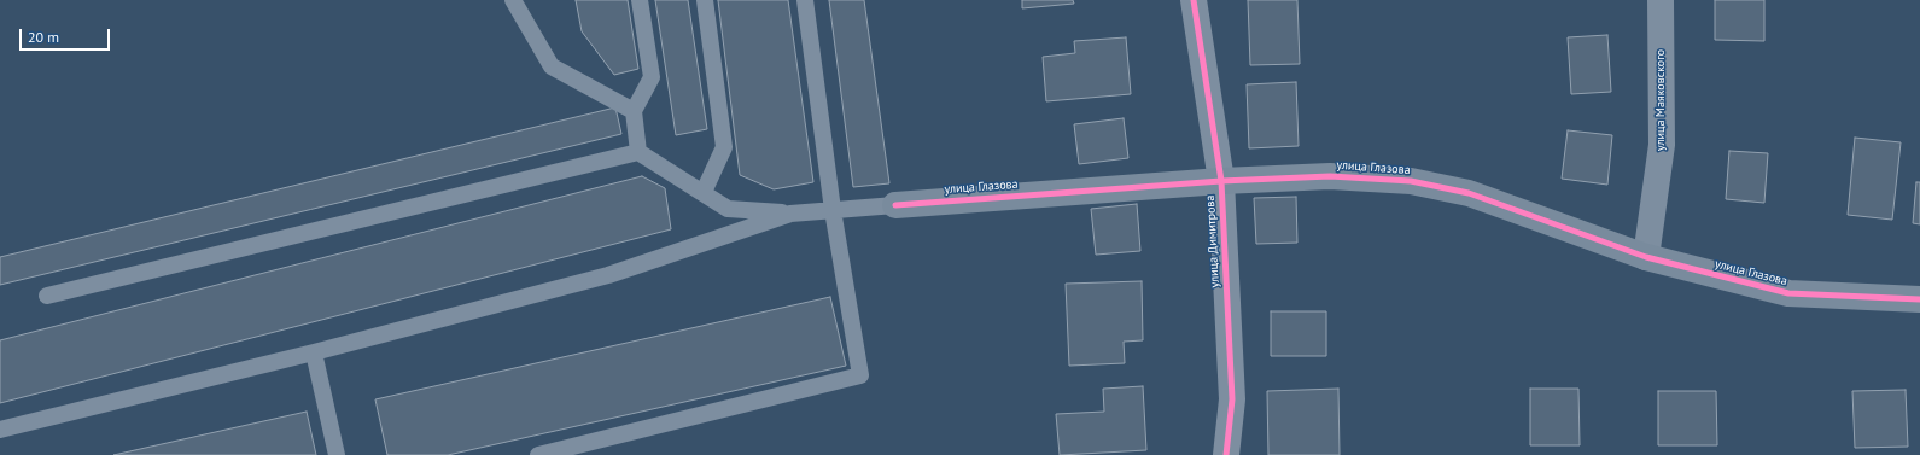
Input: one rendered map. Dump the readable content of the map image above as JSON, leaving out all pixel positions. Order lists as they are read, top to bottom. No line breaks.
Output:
{"streets":{"street":["улица Маяковского","улица Глазова","улица Димитрова"]},"crossings":[["улица Маяковского","улица Глазова"],["улица Глазова","улица Димитрова"]],"scale_bar":"20 m"}
